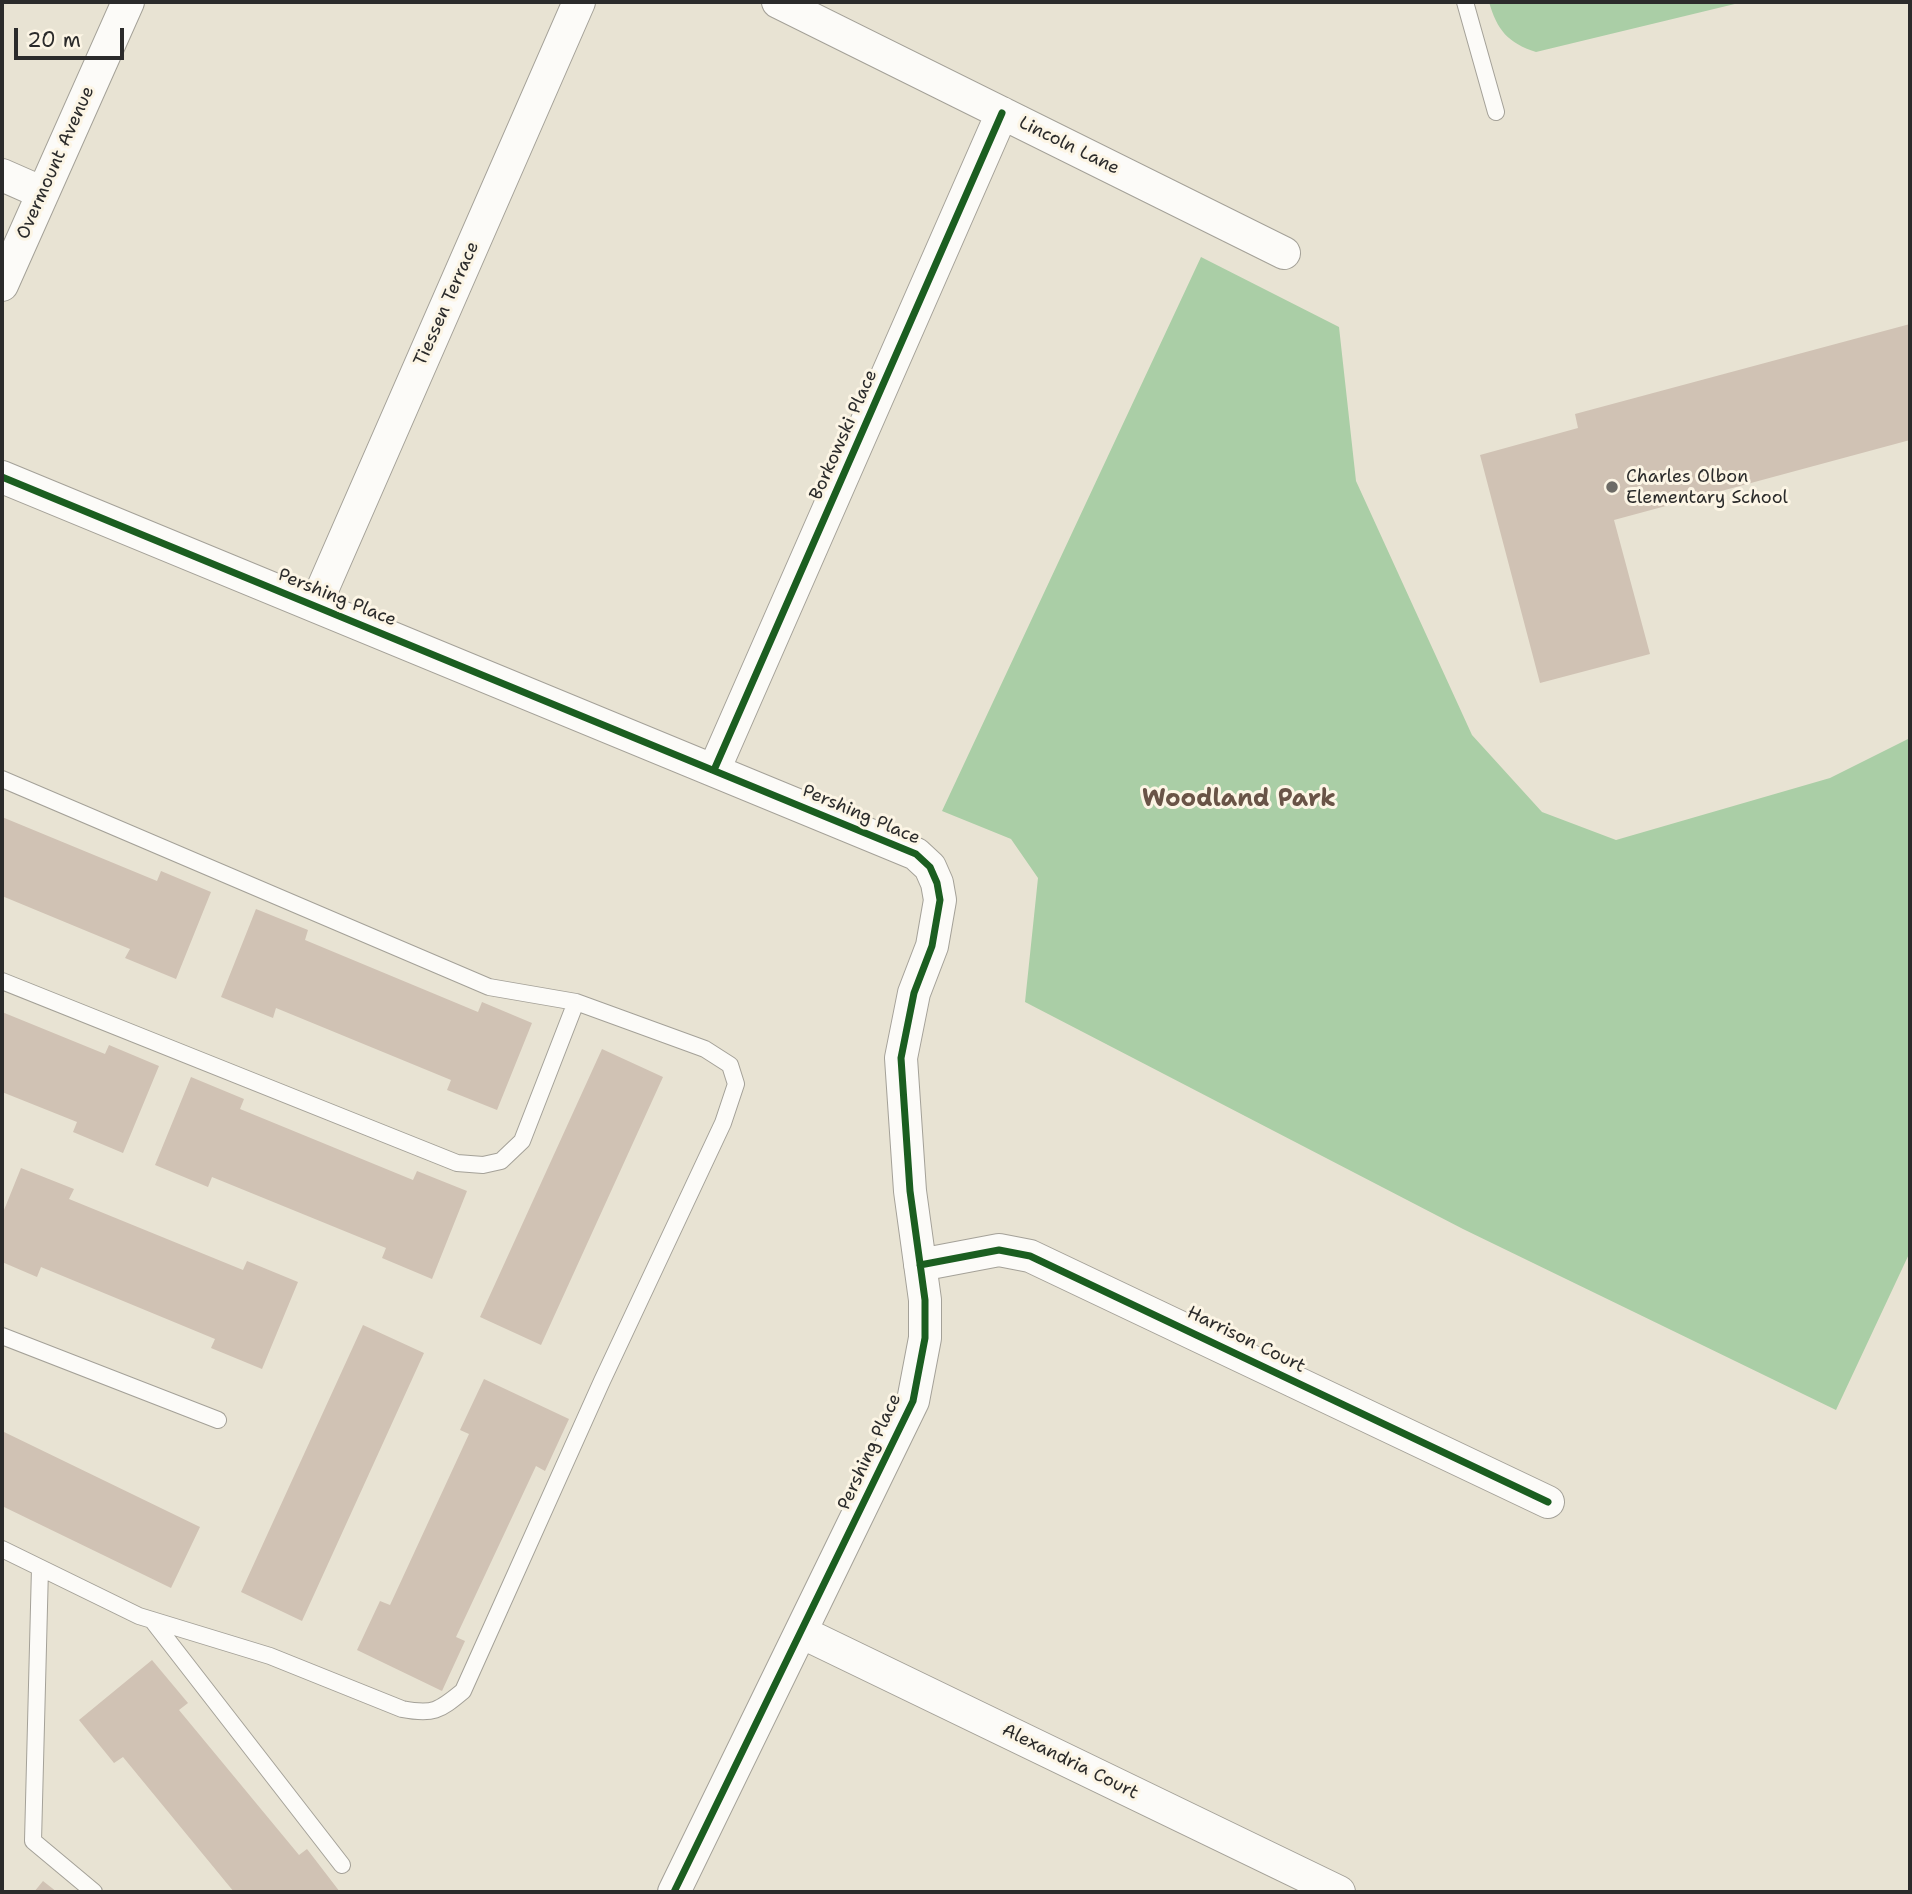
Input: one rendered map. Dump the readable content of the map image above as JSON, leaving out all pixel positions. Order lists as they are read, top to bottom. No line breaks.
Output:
{"streets":{"street":["Lincoln Lane","Overmount Avenue","Tiessen Terrace","Borkowski Place","Pershing Place","Harrison Court","Alexandria Court"]},"crossings":[["Lincoln Lane","Borkowski Place"],["Tiessen Terrace","Pershing Place"],["Borkowski Place","Pershing Place"],["Pershing Place","Harrison Court"],["Pershing Place","Alexandria Court"]],"districts":["Woodland Park"],"places":["Charles Olbon Elementary School"],"scale_bar":"20 m"}
